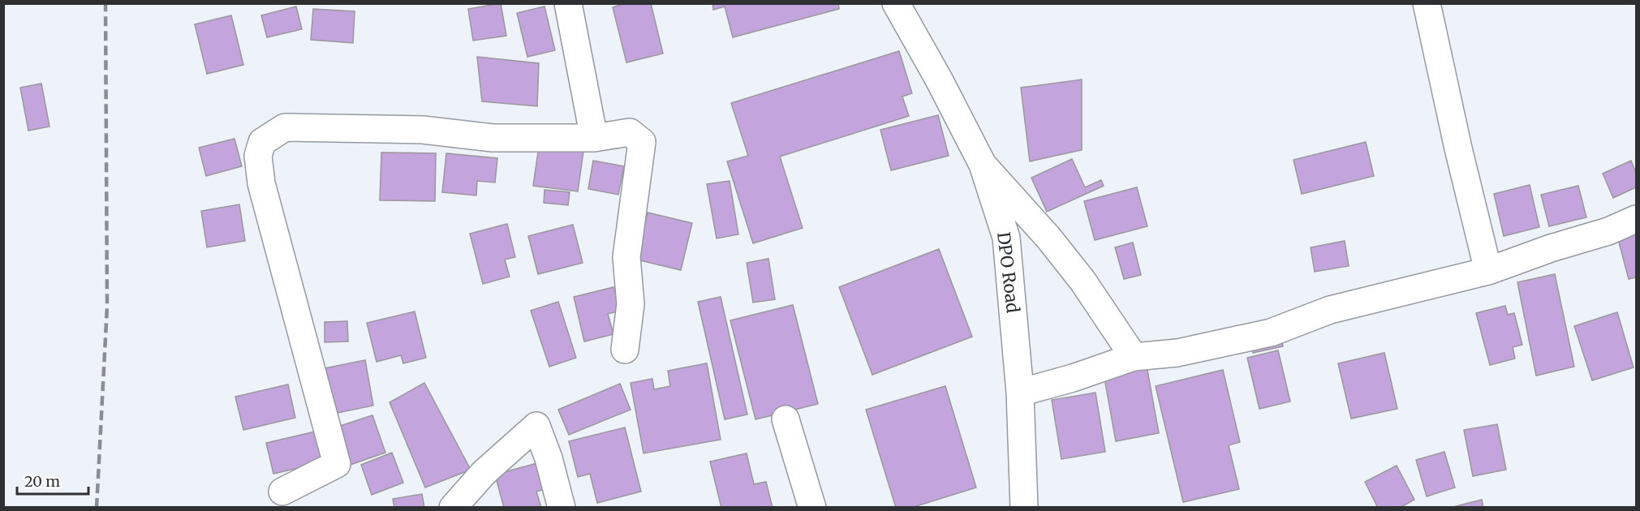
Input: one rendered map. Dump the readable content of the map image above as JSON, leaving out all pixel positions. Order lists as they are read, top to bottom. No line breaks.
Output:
{"streets":{"street":["DPO Road"]},"scale_bar":"20 m"}
